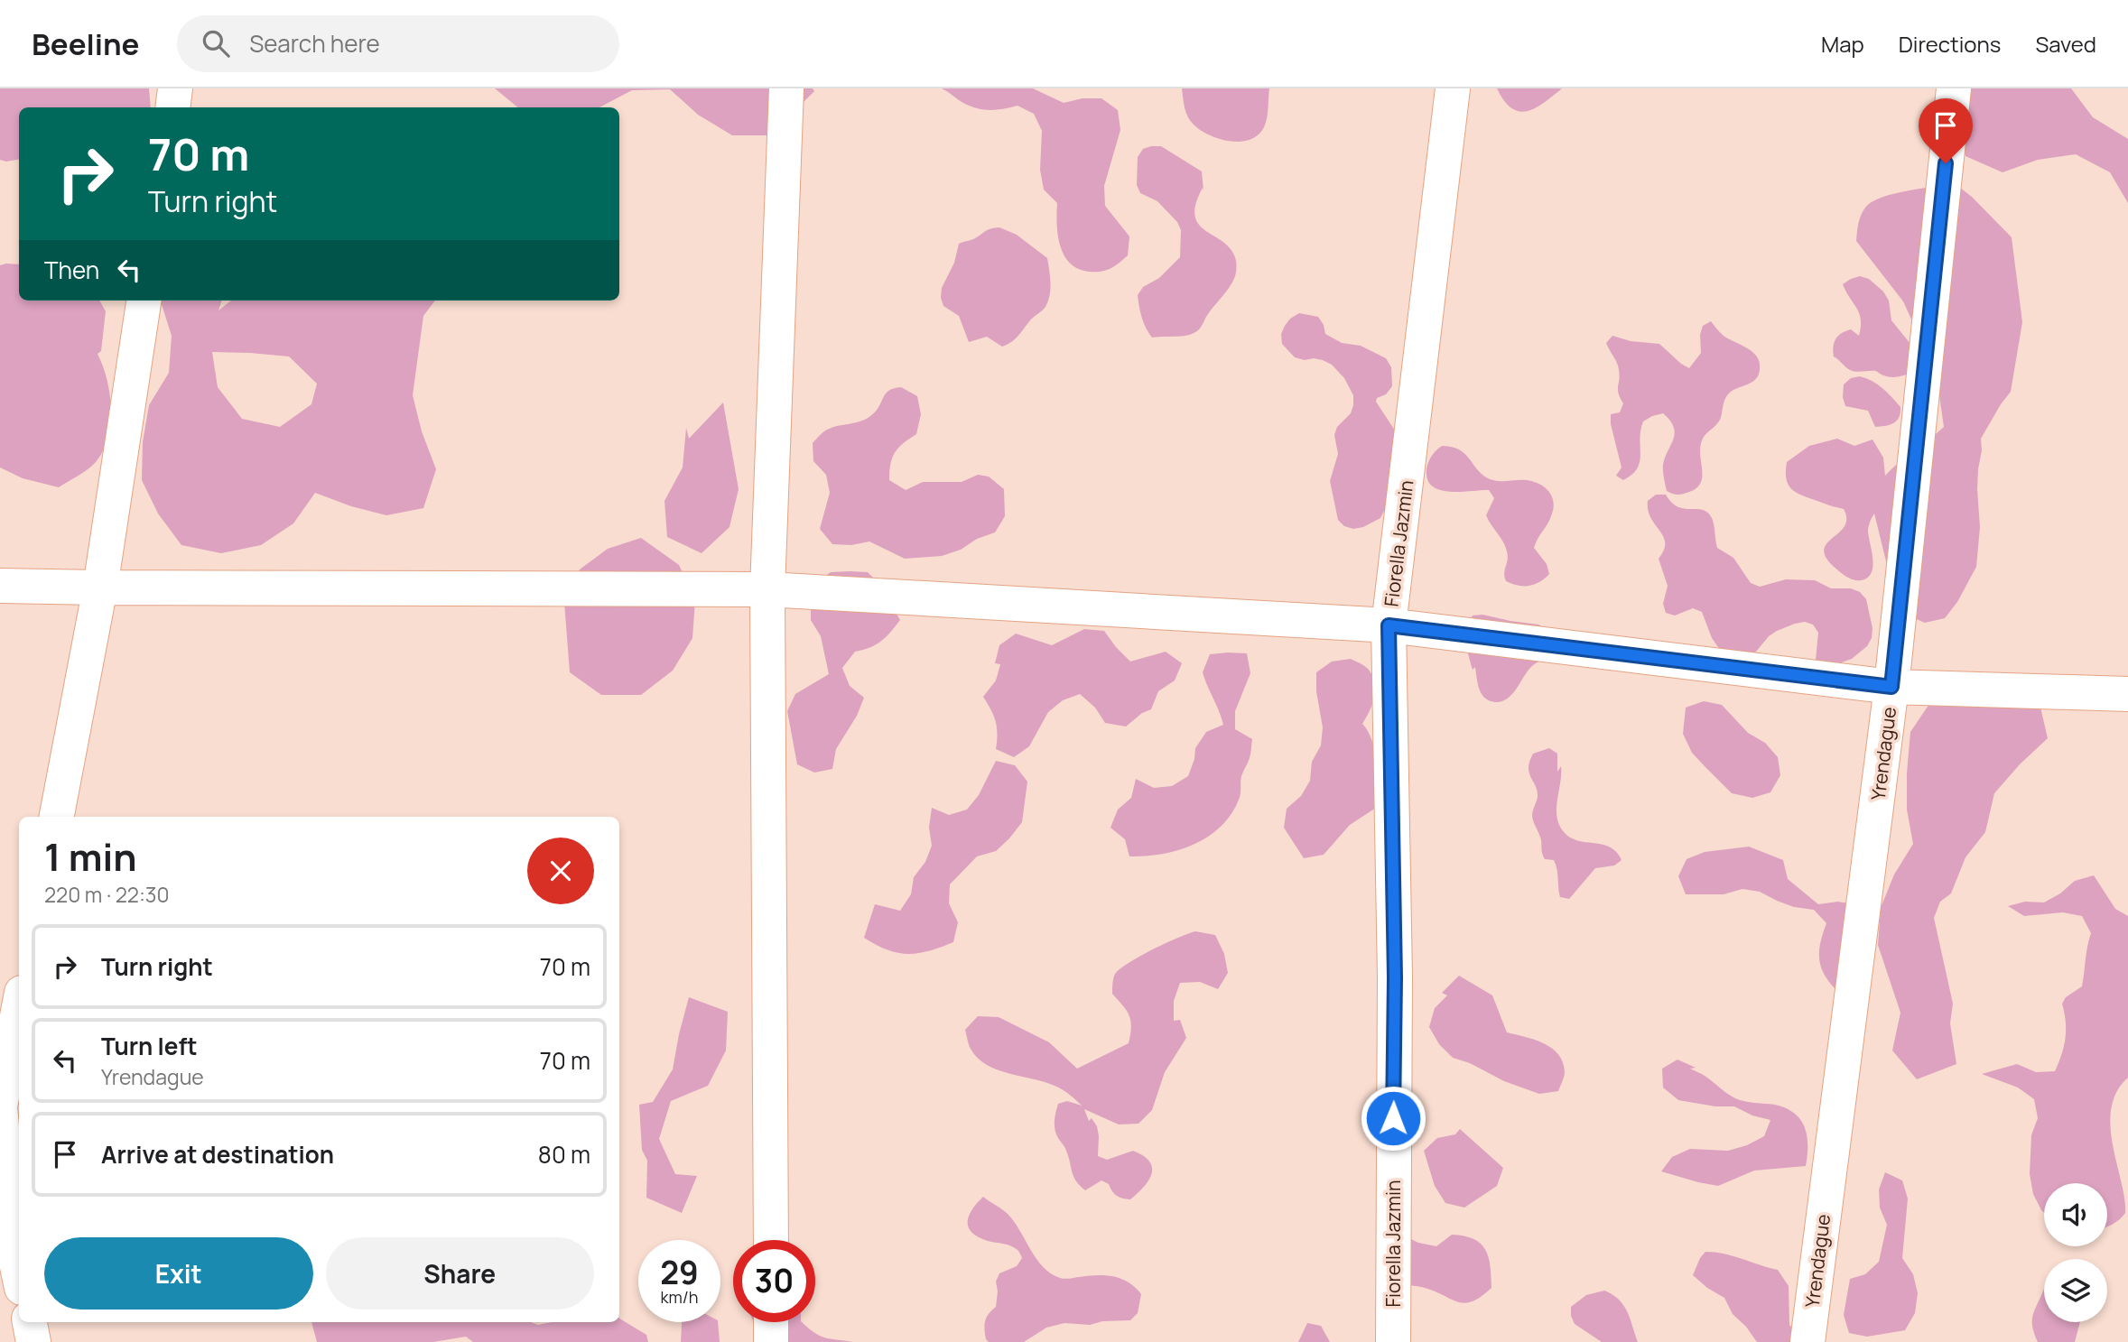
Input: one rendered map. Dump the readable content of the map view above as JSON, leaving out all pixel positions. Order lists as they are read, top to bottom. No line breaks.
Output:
{"streets":{"street":["Fiorella Jazmin","Yrendague"]},"page":{"header":"Beeline","search":"Search here","nav":["Map","Directions","Saved"],"turn":["70 m","Turn right"],"then":"Then","heading":["1 min","220 m · 22:30"],"list":[{"name":"Turn right","value":"70 m"},{"name":"Turn left","note":"Yrendague","value":"70 m"},{"name":"Arrive at destination","value":"80 m"}],"buttons":["Exit","Share"],"speed":"29 km/h","limit":"30"}}
